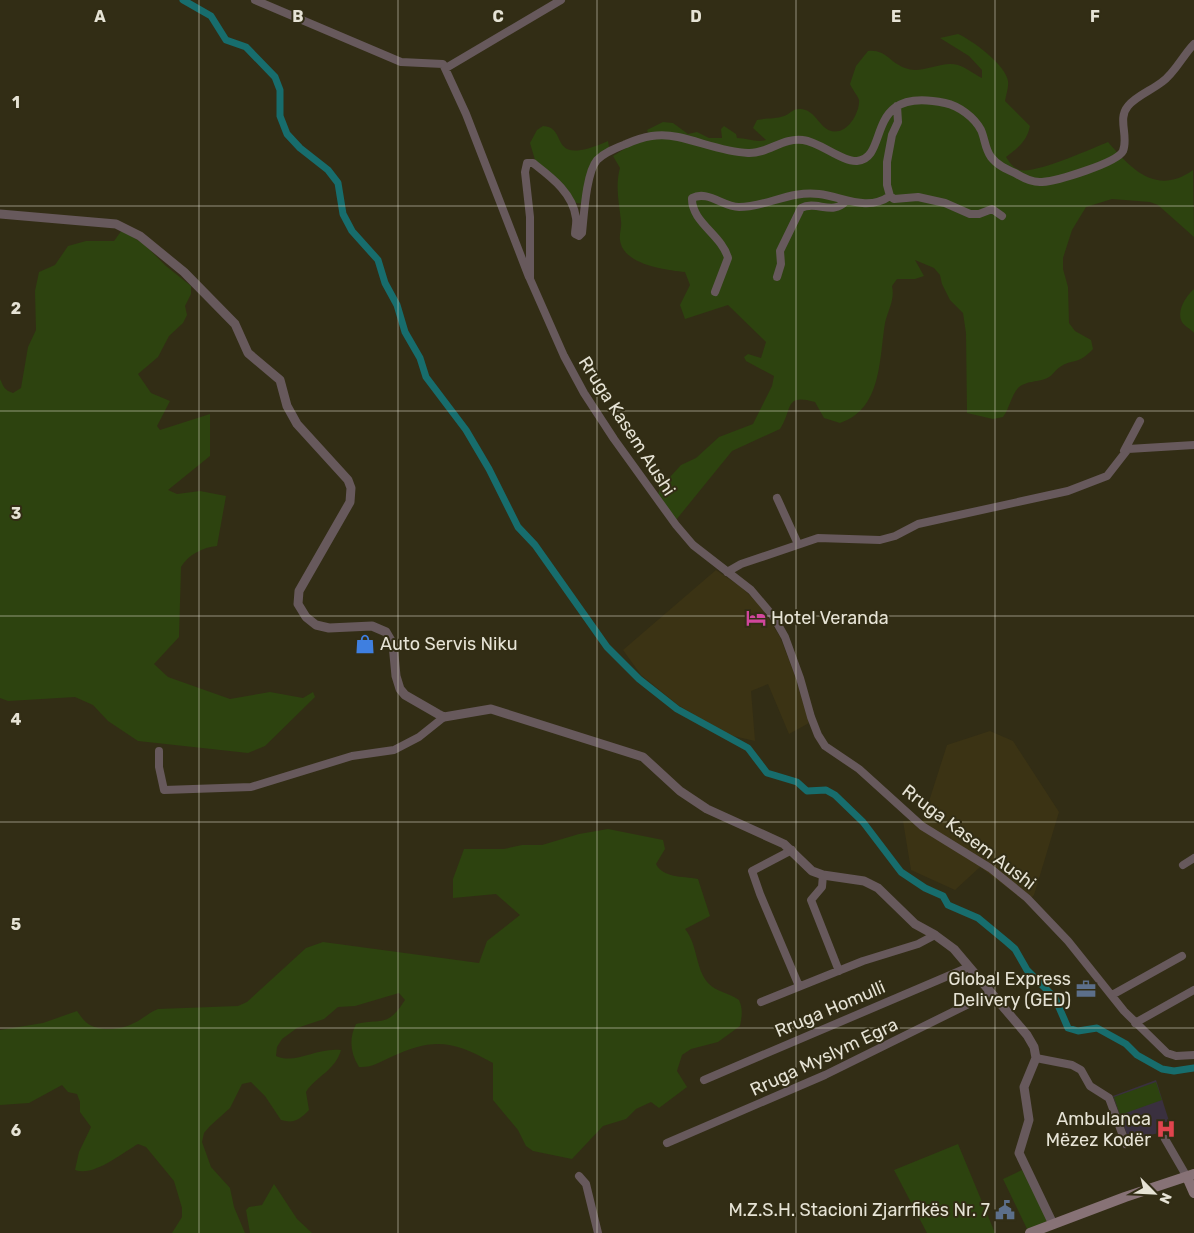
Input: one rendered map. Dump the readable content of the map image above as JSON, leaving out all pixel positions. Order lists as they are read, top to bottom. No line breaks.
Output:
{"streets":{"street":["Rruga Kasem Aushi","Rruga Homulli","Rruga Myslym Egra"]},"places":{"hotel":["Hotel Veranda"],"shop":["Auto Servis Niku"],"office":["Global Express Delivery (GED)"],"hospital":["Ambulanca Mëzez Kodër"],"public building":["M.Z.S.H. Stacioni Zjarrfikës Nr. 7"]},"north":"bottom right","grid":{"columns":["A","B","C","D","E","F"],"rows":["1","2","3","4","5","6"]}}
